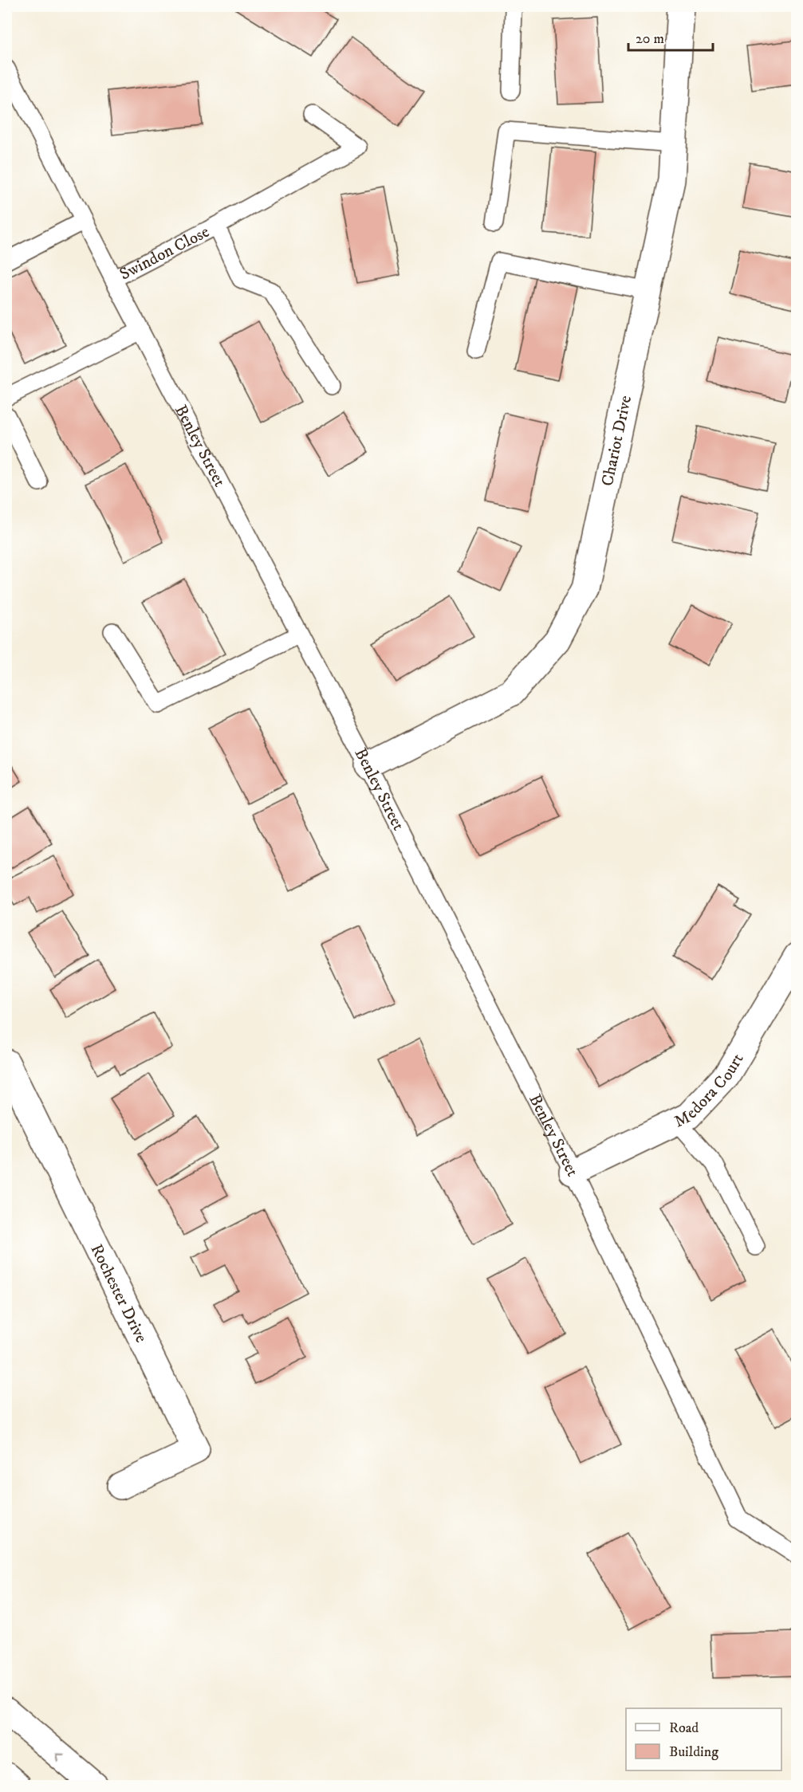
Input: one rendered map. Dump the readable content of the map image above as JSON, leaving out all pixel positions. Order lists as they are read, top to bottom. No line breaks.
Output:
{"streets":{"street":["Chariot Drive","Medora Court","Rochester Drive"],"lane":["Swindon Close","Benley Street"]},"crossings":[["Swindon Close","Benley Street"],["Chariot Drive","Benley Street"],["Benley Street","Medora Court"]],"legend":["Road","Building"],"scale_bar":"20 m"}
